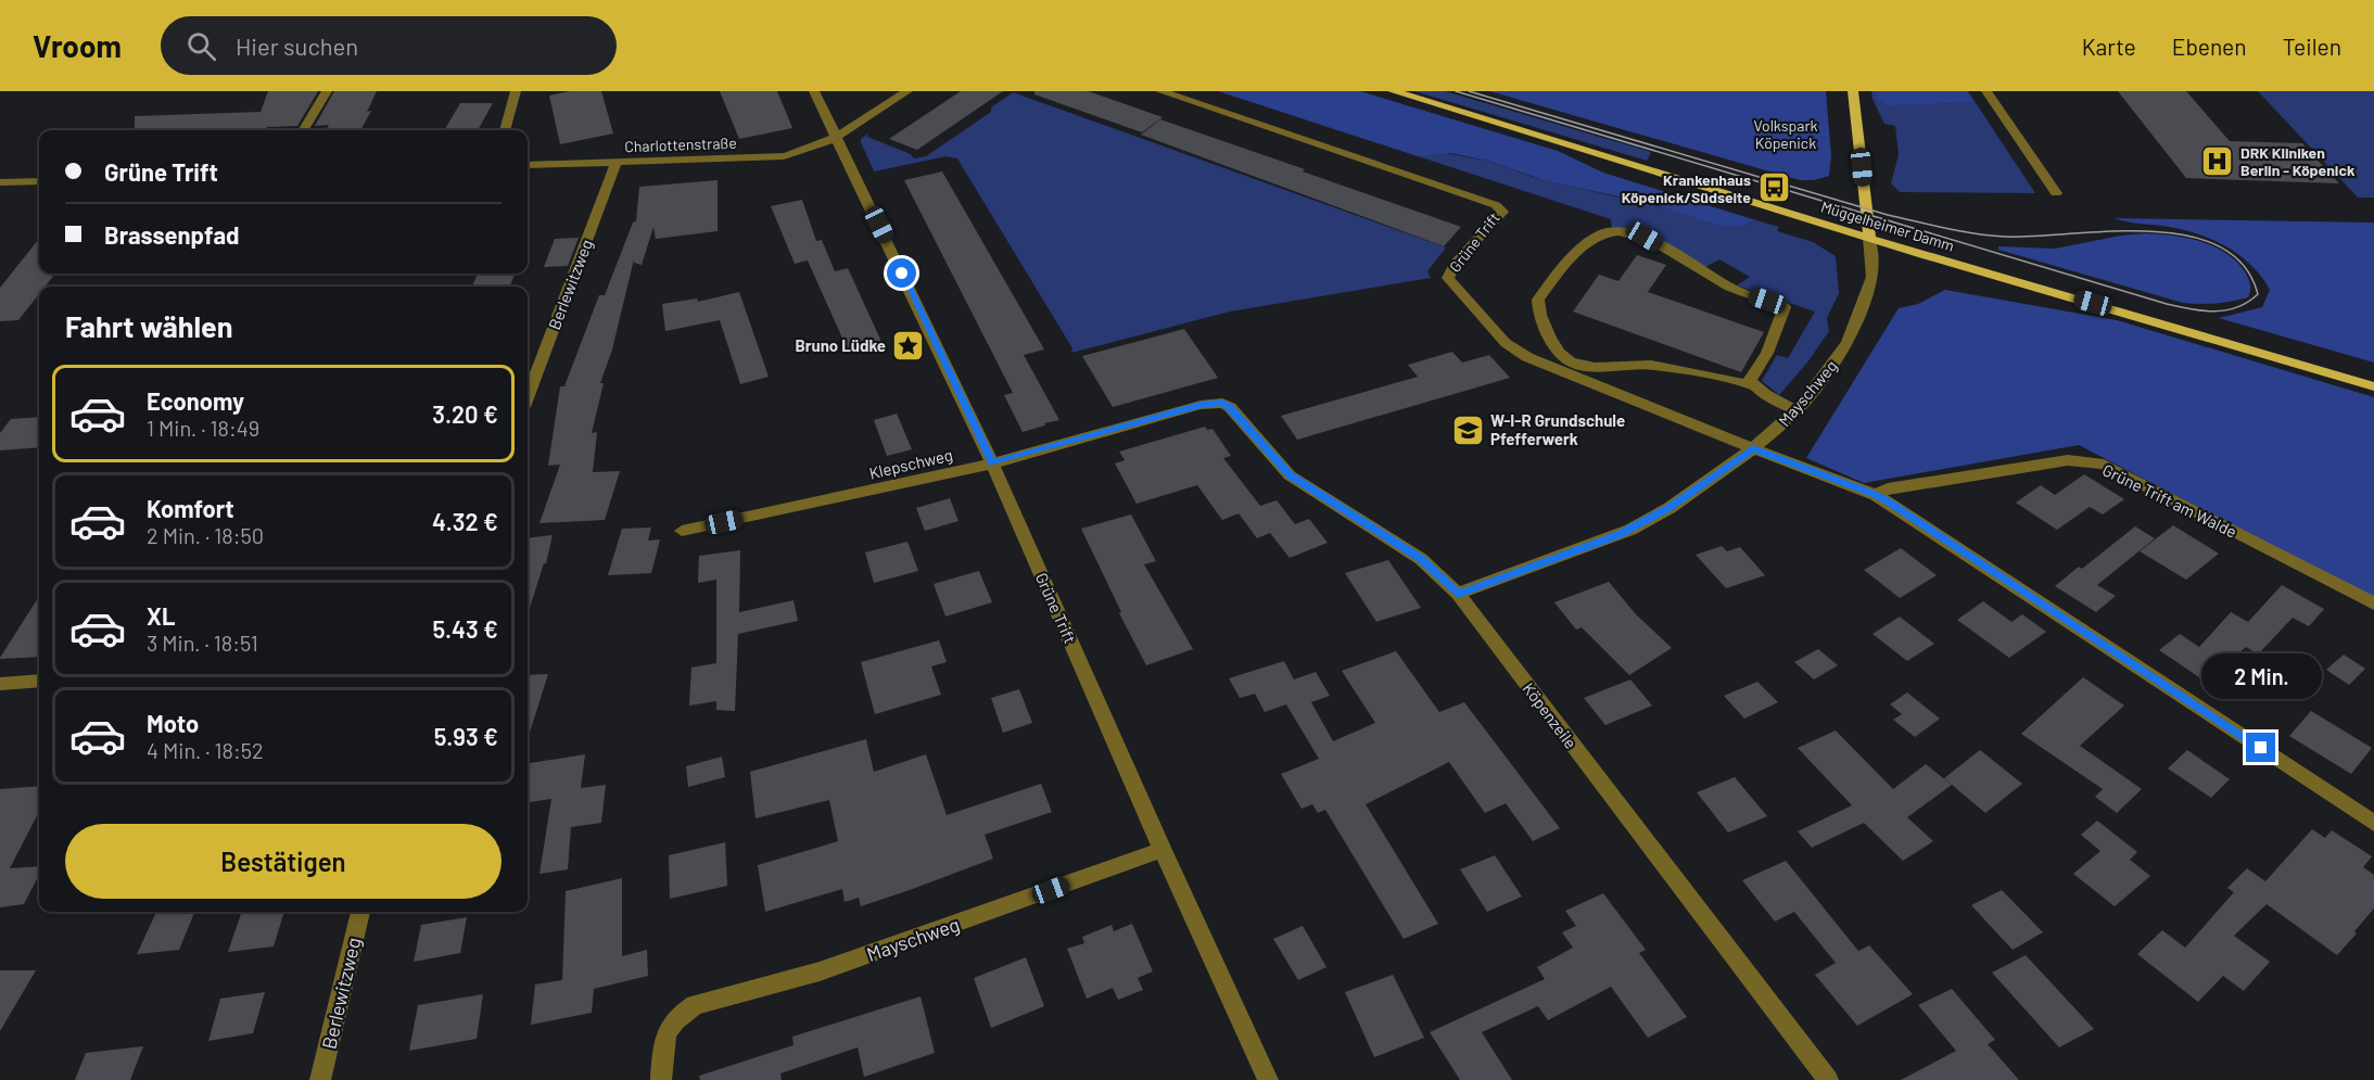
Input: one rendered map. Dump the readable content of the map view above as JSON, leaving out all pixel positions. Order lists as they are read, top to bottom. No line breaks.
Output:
{"streets":{"main road":["Müggelheimer Damm"],"street":["Charlottenstraße","Grüne Trift","Berlewitzweg","Mayschweg","Klepschweg","Grüne Trift am Walde","Köpenzeile"]},"crossings":[["Charlottenstraße","Grüne Trift"],["Charlottenstraße","Berlewitzweg"],["Müggelheimer Damm","Mayschweg"],["Grüne Trift","Mayschweg"],["Grüne Trift","Klepschweg"],["Mayschweg","Köpenzeile"],["Klepschweg","Köpenzeile"]],"parks":["Volkspark Köpenick"],"places":{"hospital":["DRK Kliniken Berlin - Köpenick"],"bus stop":["Krankenhaus Köpenick/Südseite"],"place":["Bruno Lüdke"],"school or university":["W-I-R Grundschule Pfefferwerk"]},"page":{"header":"Vroom","search":"Hier suchen","nav":["Karte","Ebenen","Teilen"],"banner":["Grüne Trift","Brassenpfad"],"heading":"Fahrt wählen","list":[{"name":"Economy","note":"1 Min. · 18:49","value":"3.20 €"},{"name":"Komfort","note":"2 Min. · 18:50","value":"4.32 €"},{"name":"XL","note":"3 Min. · 18:51","value":"5.43 €"},{"name":"Moto","note":"4 Min. · 18:52","value":"5.93 €"}],"bubble":"2 Min.","buttons":"Bestätigen"}}
